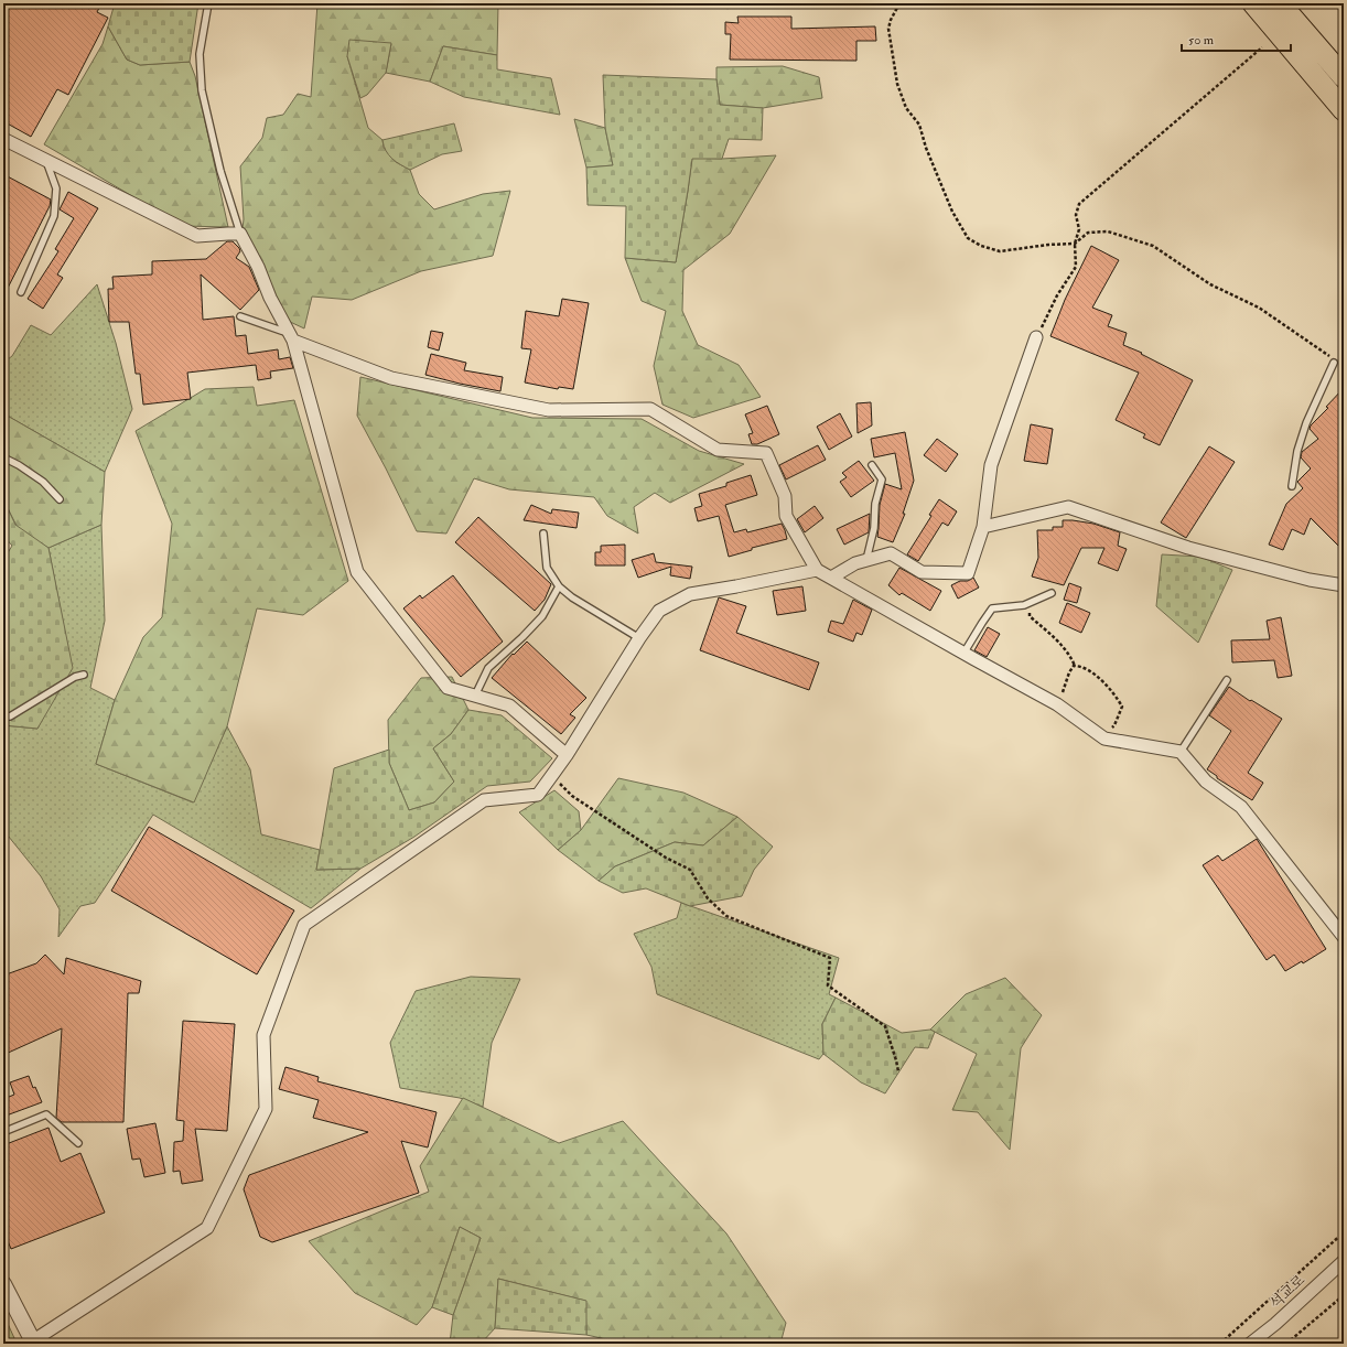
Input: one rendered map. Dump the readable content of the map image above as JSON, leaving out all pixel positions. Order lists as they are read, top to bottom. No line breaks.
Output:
{"streets":{"street":["석교로"]},"scale_bar":"50 m"}
